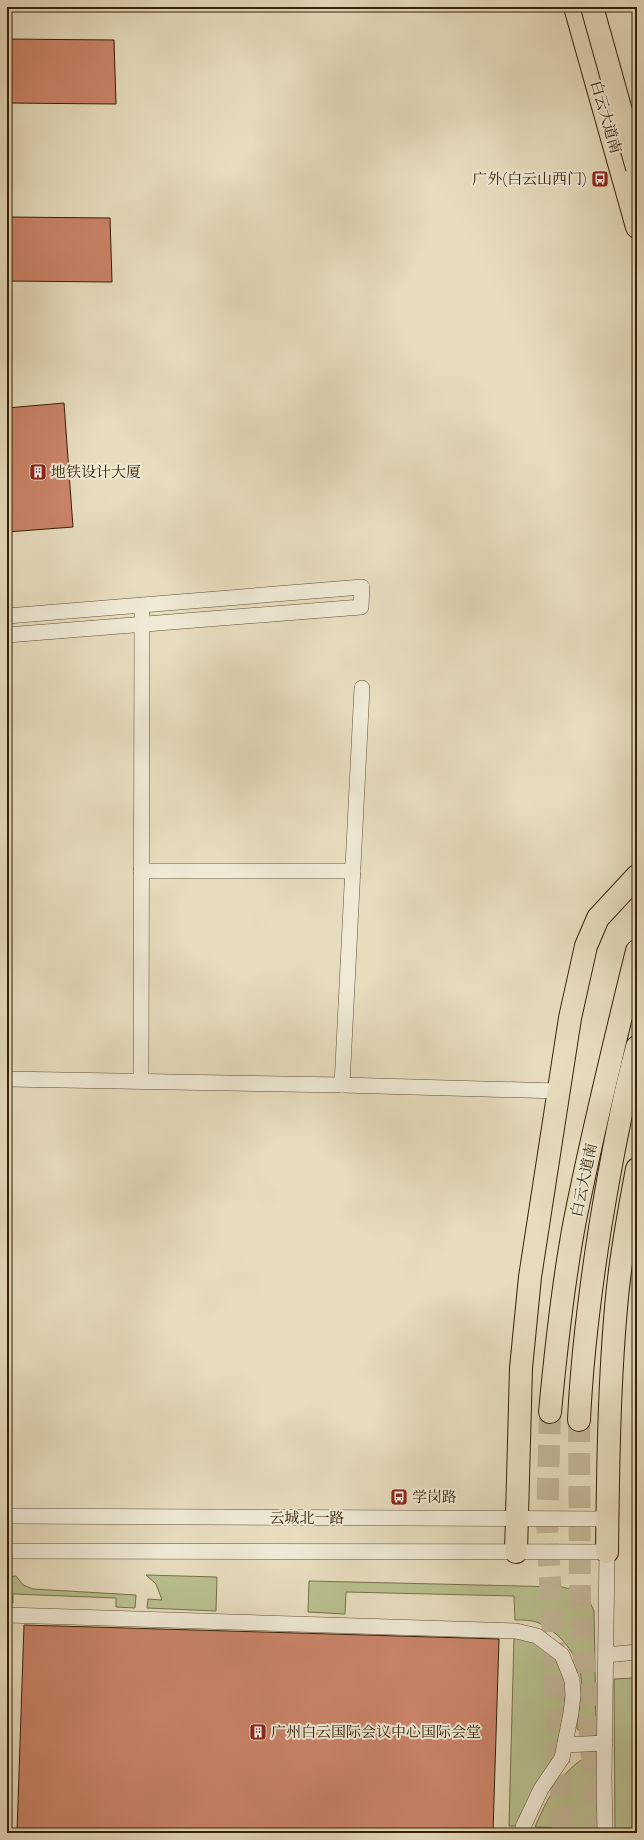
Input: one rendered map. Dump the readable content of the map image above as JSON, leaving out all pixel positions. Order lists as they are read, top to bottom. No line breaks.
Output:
{"streets":{"highway":["白云大道南"],"street":["云城北一路"]},"places":{"bus stop":["广外(白云山西门)","学岗路"],"building":["地铁设计大厦","广州白云国际会议中心国际会堂"]}}
